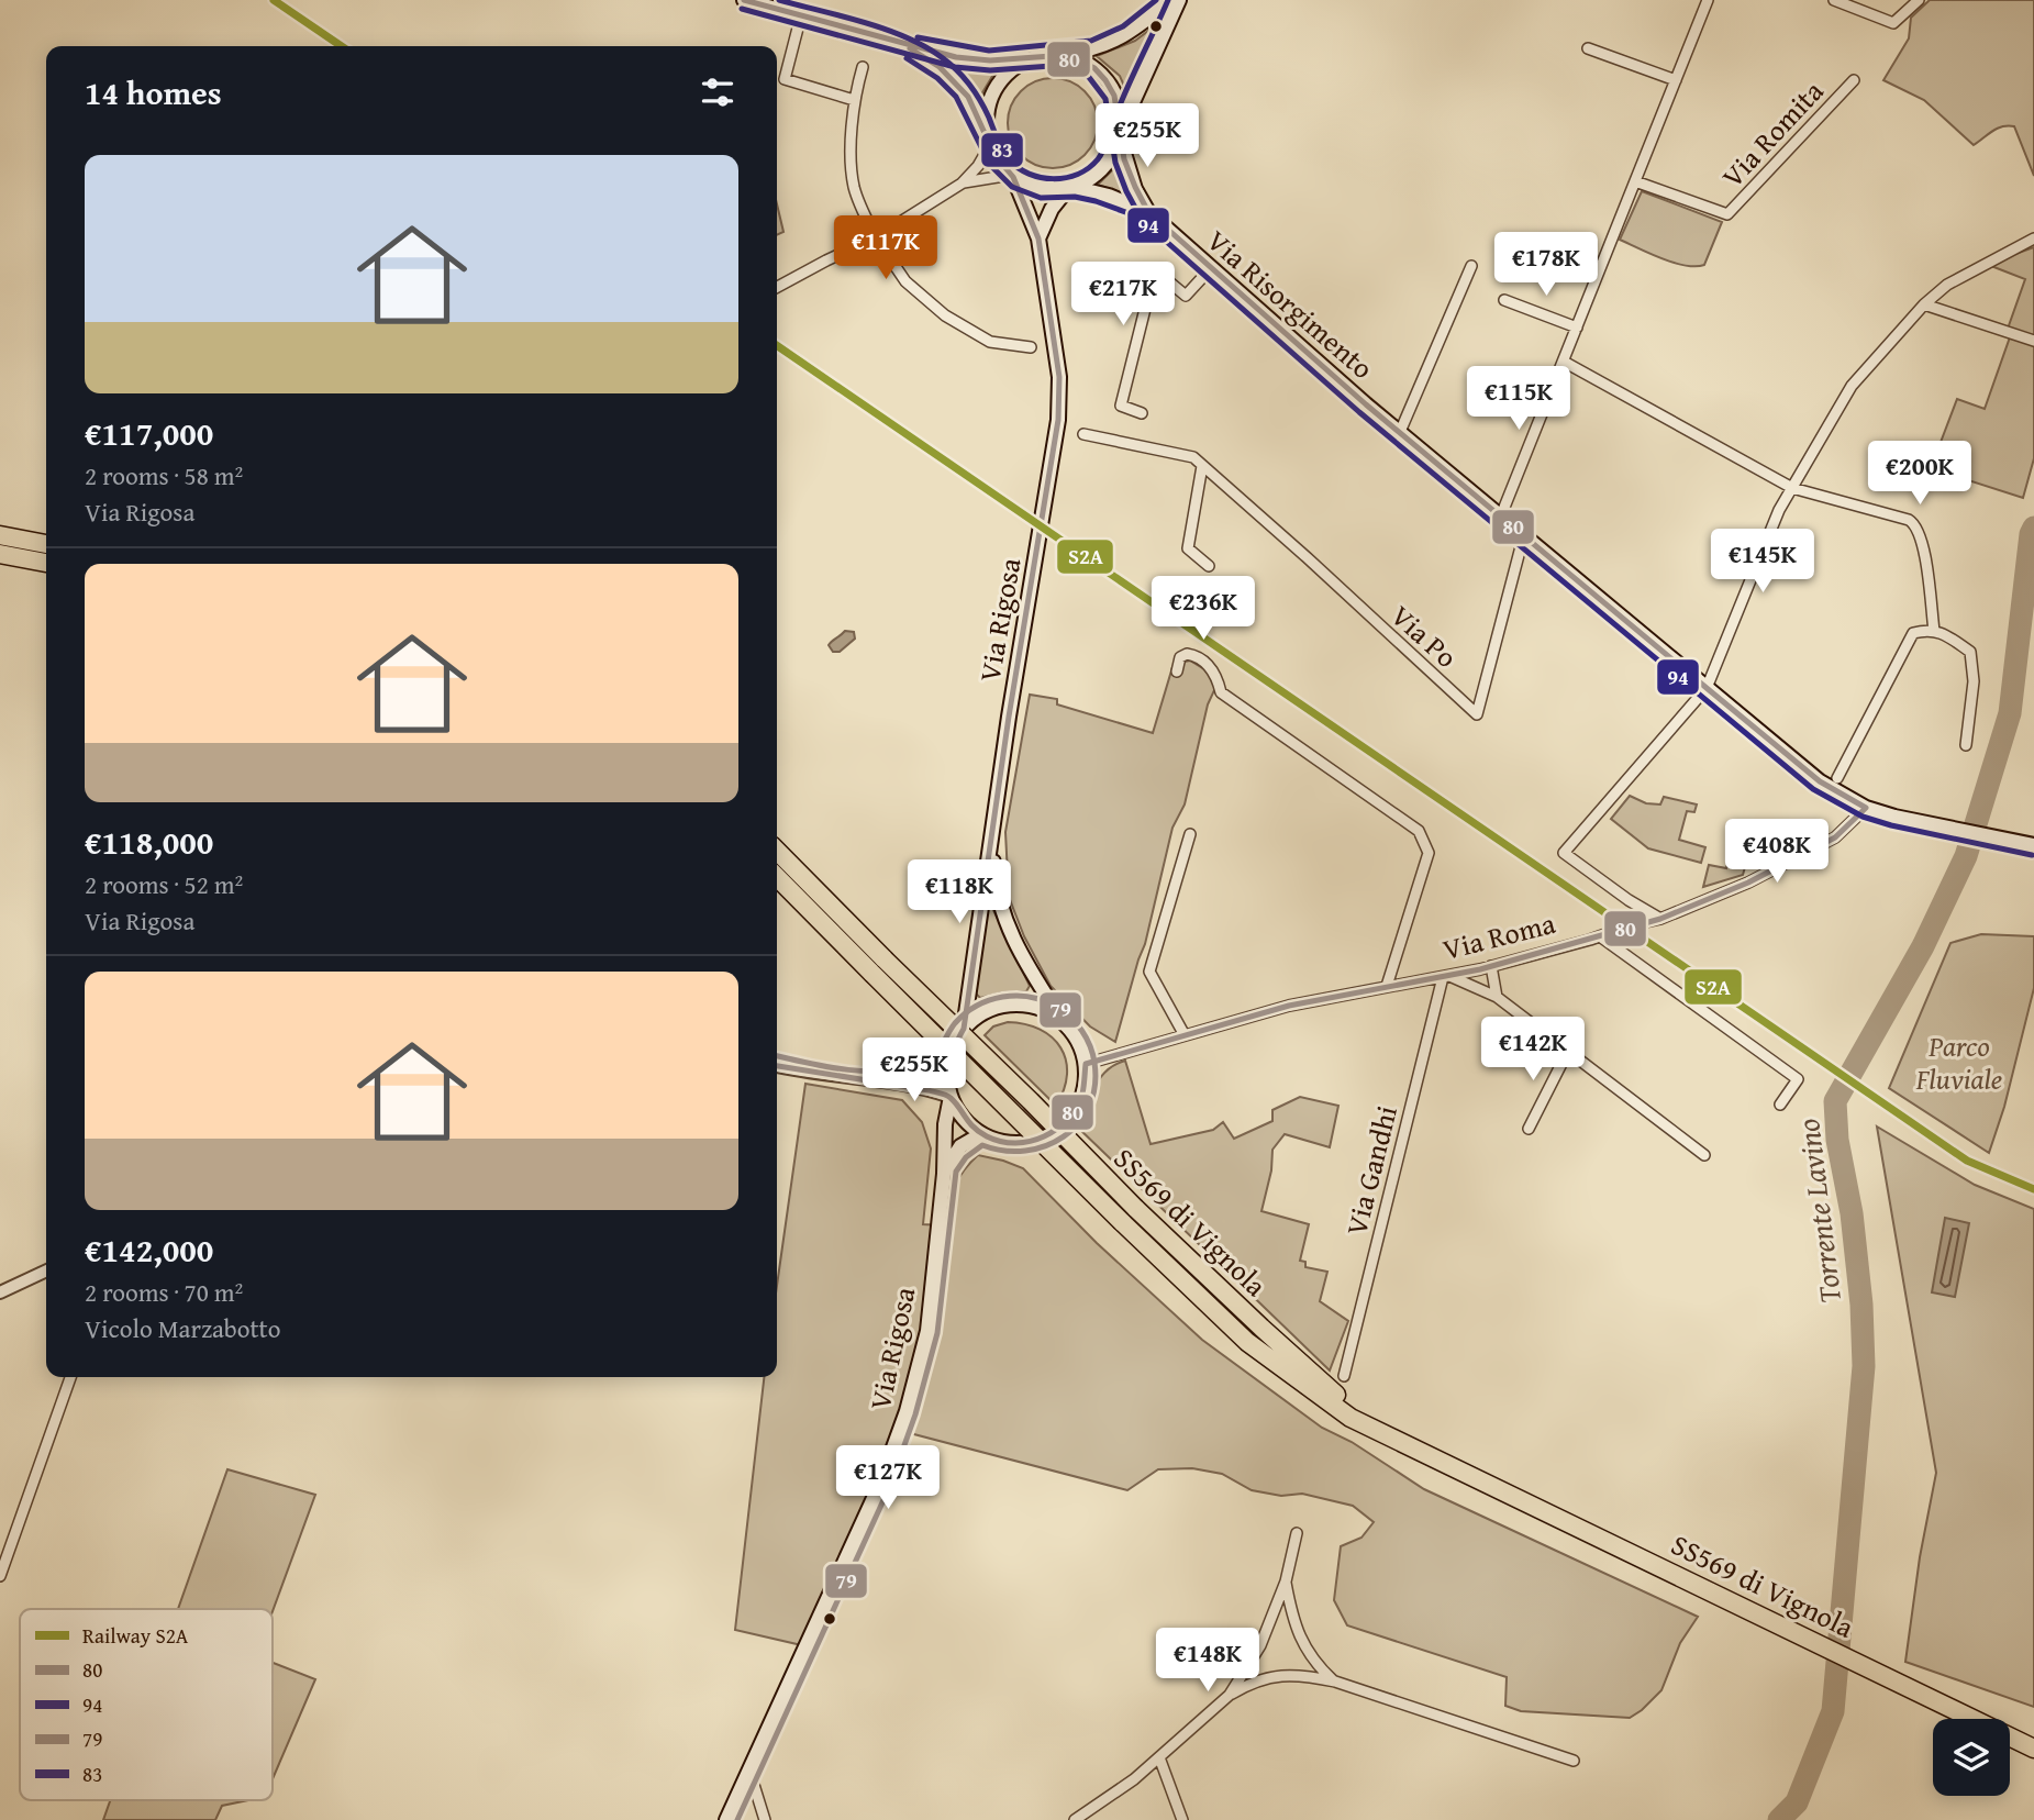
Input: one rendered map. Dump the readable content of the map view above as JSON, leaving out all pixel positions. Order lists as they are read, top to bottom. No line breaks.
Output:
{"streets":{"highway":["SS569 di Vignola"],"main road":["Via Risorgimento","Via Rigosa"],"street":["Via Romita","Via Po","Via Roma","Via Gandhi"]},"crossings":[["Via Risorgimento","Via Rigosa"],["Via Risorgimento","Via Po"],["Via Risorgimento","Via Roma"],["Via Rigosa","Via Roma"],["Via Roma","Via Gandhi"]],"water":["Torrente Lavino"],"parks":["Parco Fluviale"],"lines":["rail line S2A","transit line 80","transit line 83","transit line 94","transit line 79"],"legend":["Railway S2A","80","94","79","83"],"page":{"heading":"14 homes","price":["€255K","€117K","€178K","€217K","€115K","€200K","€145K","€236K","€408K","€118K","€142K","€255K","€127K","€148K"],"list":[{"name":"€117,000","note":"2 rooms · 58 m² · Via Rigosa"},{"name":"€118,000","note":"2 rooms · 52 m² · Via Rigosa"},{"name":"€142,000","note":"2 rooms · 70 m² · Vicolo Marzabotto"}]}}
